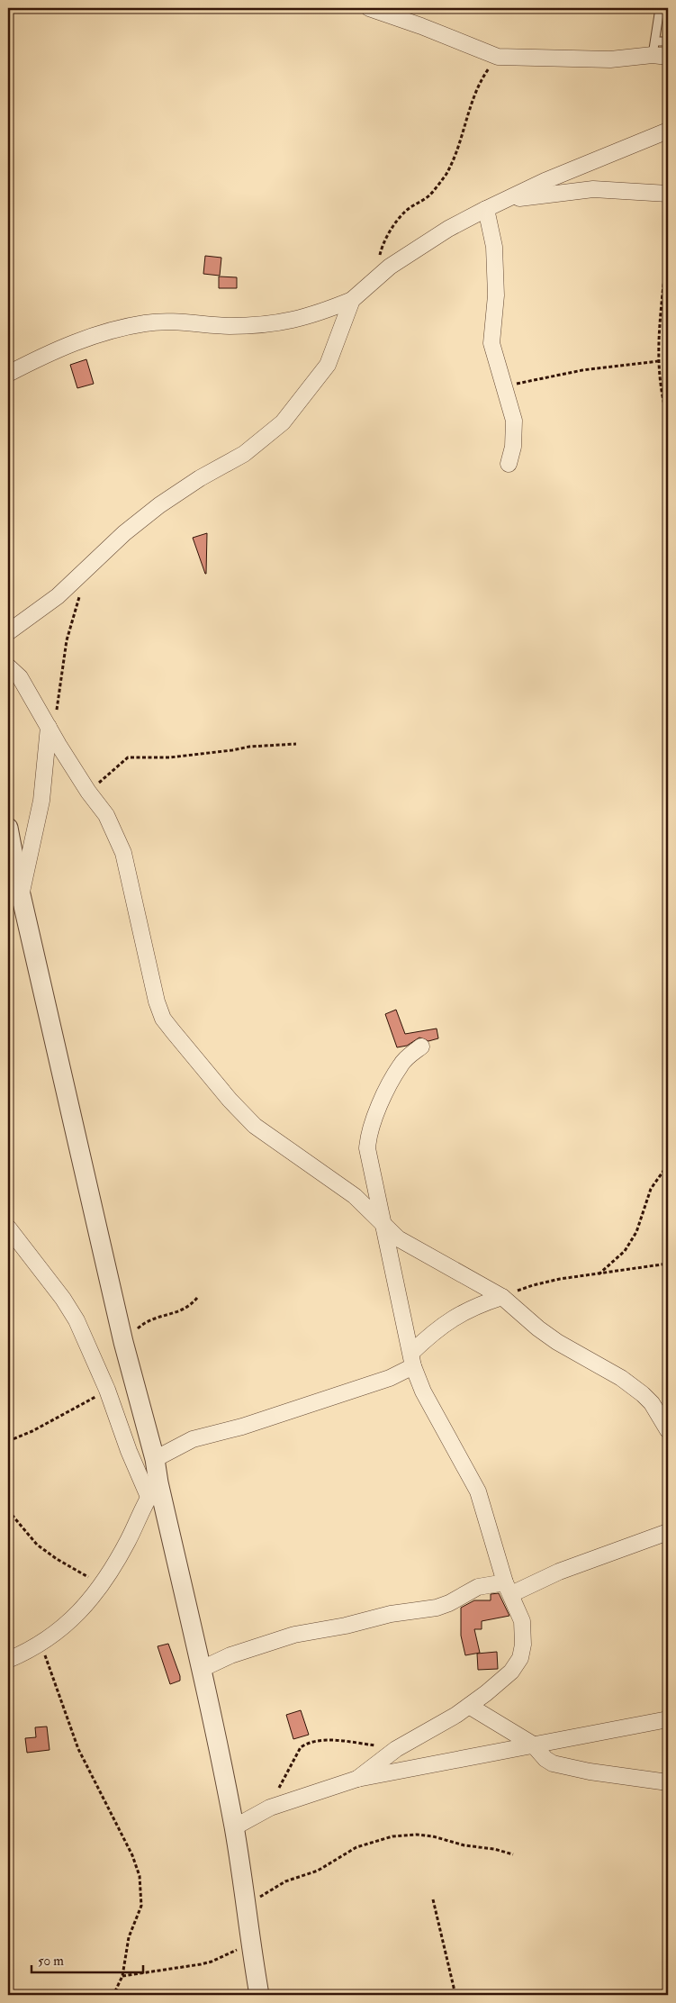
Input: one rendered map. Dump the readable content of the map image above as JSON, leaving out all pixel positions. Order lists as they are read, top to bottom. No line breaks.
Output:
{"scale_bar":"50 m"}
